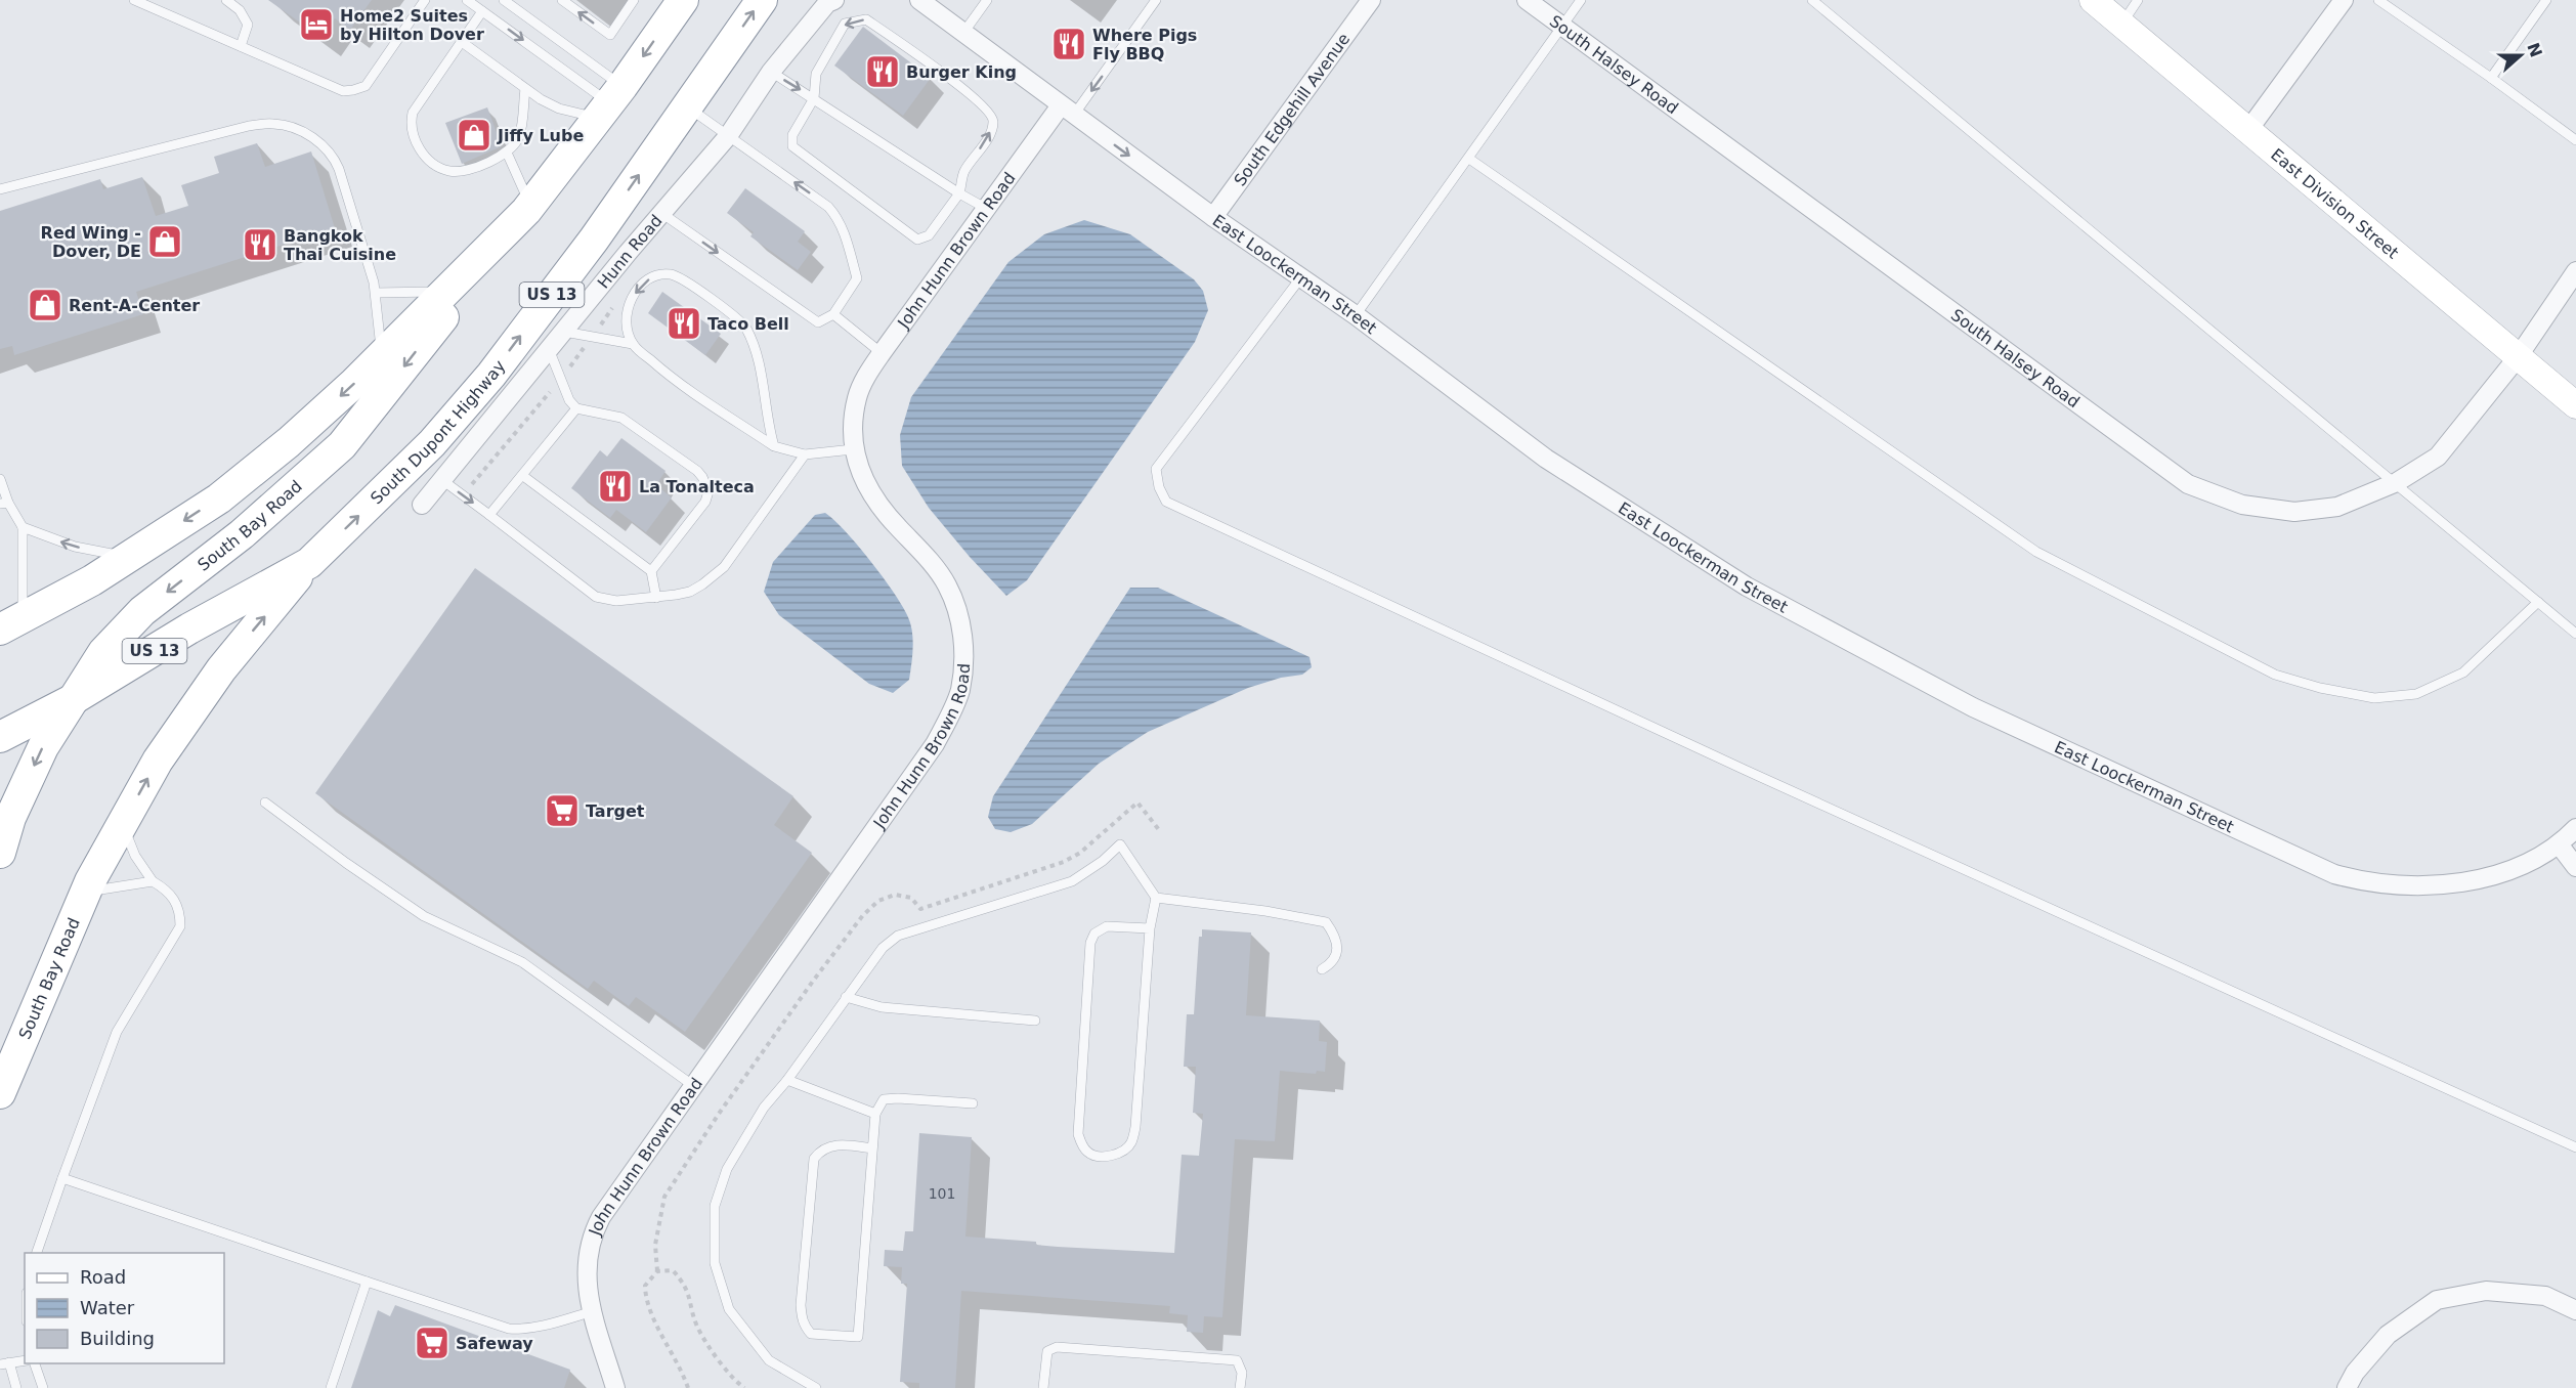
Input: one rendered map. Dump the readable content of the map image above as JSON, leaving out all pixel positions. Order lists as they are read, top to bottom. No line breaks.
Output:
{"streets":{"highway":["US 13","South Dupont Highway","South Bay Road"],"main road":["East Division Street"],"street":["South Halsey Road","South Edgehill Avenue","John Hunn Brown Road","Hunn Road","East Loockerman Street"]},"crossings":[["South Halsey Road","East Division Street"],["South Edgehill Avenue","East Loockerman Street"],["John Hunn Brown Road","East Loockerman Street"],["South Dupont Highway","South Bay Road"]],"places":{"hotel":["Home2 Suites by Hilton Dover"],"restaurant":["Where Pigs Fly BBQ","Burger King","Bangkok Thai Cuisine","Taco Bell","La Tonalteca"],"shop":["Jiffy Lube","Red Wing - Dover, DE","Rent-A-Center"],"supermarket":["Target","Safeway"]},"house_numbers":["101"],"legend":["Road","Water","Building"],"north":"right"}
